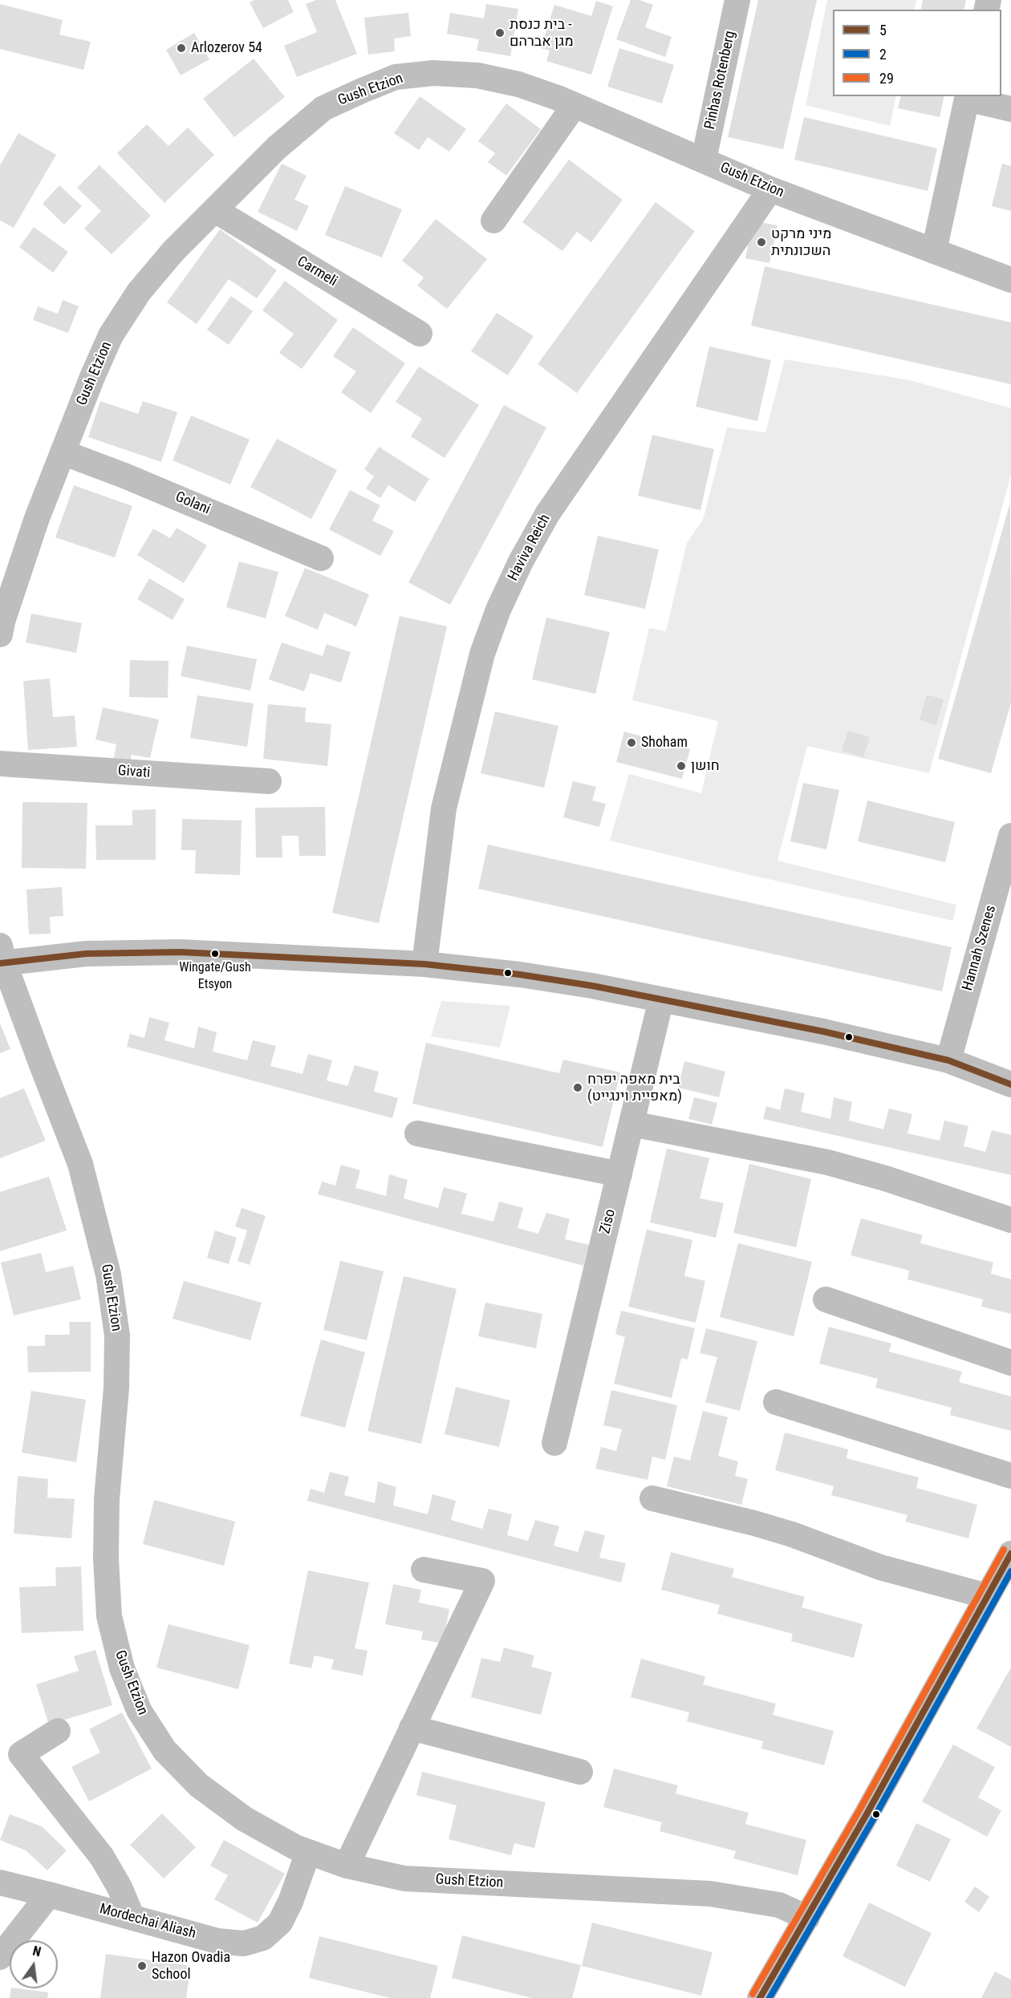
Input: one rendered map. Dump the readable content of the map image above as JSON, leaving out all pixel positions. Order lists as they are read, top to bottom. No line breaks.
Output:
{"streets":{"street":["Pinhas Rotenberg","Gush Etzion","Carmeli","Golani","Haviva Reich","Givati","Hannah Szenes","Ziso","Mordechai Aliash"]},"crossings":[["Pinhas Rotenberg","Gush Etzion"],["Gush Etzion","Carmeli"],["Gush Etzion","Golani"],["Gush Etzion","Haviva Reich"],["Gush Etzion","Mordechai Aliash"]],"places":["בית כנסת - מגן אברהם","Arlozerov 54","מיני מרקט השכונתית","Shoham","חושן","Wingate/Gush Etsyon","בית מאפה יפרח (מאפיית וינגייט)","Hazon Ovadia School"],"lines":["transit line 5","transit line 29","transit line 2"],"legend":["5","2","29"],"north":"top"}
